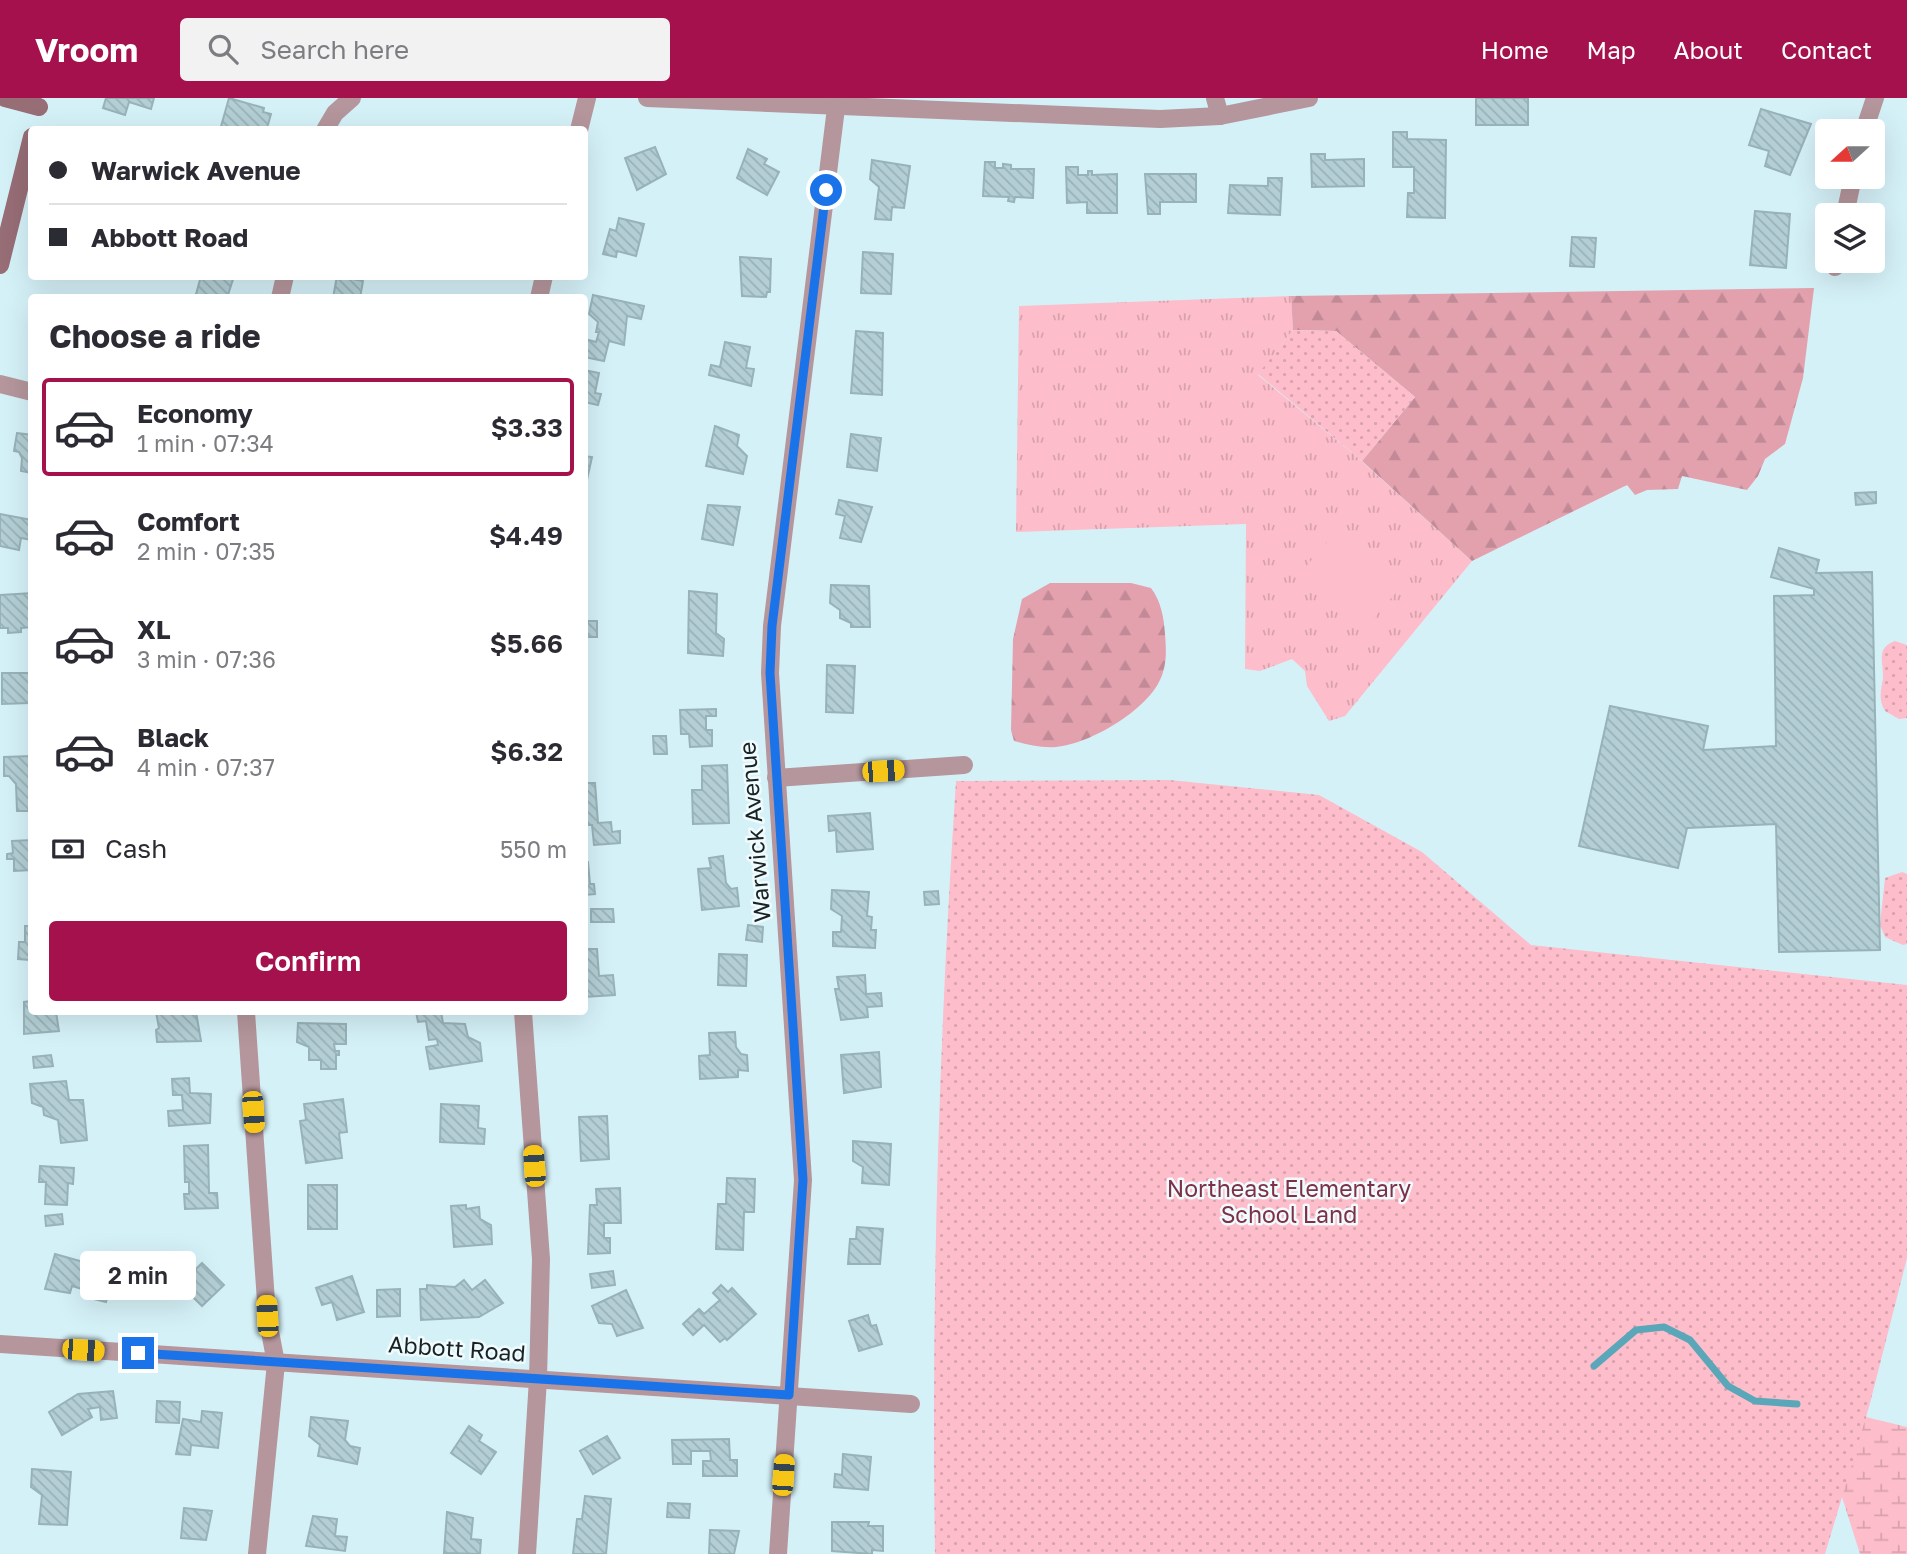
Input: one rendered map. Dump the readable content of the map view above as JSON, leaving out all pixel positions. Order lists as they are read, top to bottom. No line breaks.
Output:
{"streets":{"street":["Warwick Avenue","Abbott Road"]},"crossings":[["Warwick Avenue","Abbott Road"]],"parks":["Northeast Elementary School Land"],"north":"left","page":{"header":"Vroom","search":"Search here","nav":["Home","Map","About","Contact"],"banner":["Warwick Avenue","Abbott Road"],"heading":"Choose a ride","list":[{"name":"Economy","note":"1 min · 07:34","value":"$3.33"},{"name":"Comfort","note":"2 min · 07:35","value":"$4.49"},{"name":"XL","note":"3 min · 07:36","value":"$5.66"},{"name":"Black","note":"4 min · 07:37","value":"$6.32"}],"pay":["Cash","550 m"],"buttons":"Confirm","bubble":"2 min"}}
